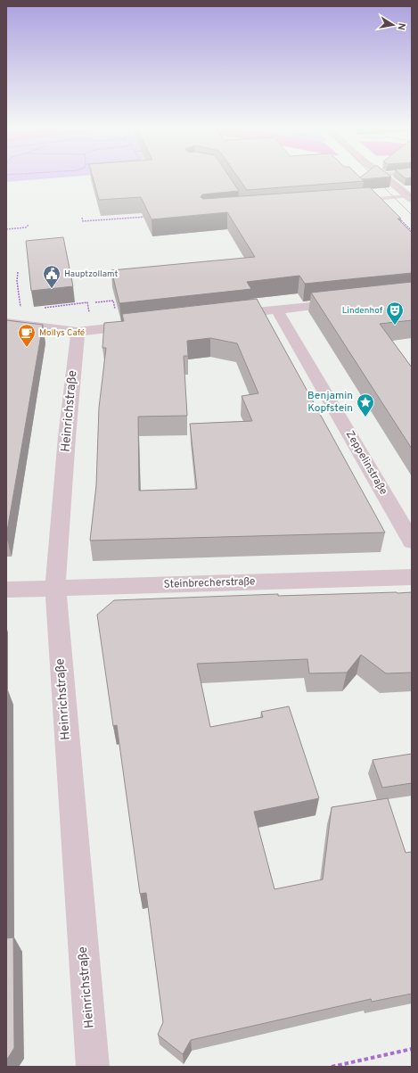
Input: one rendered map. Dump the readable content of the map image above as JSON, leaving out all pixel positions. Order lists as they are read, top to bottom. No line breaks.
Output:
{"streets":{"street":["Heinrichstraße","Zeppelinstraße","Steinbrecherstraße"]},"crossings":[["Heinrichstraße","Steinbrecherstraße"]],"places":{"public building":["Hauptzollamt"],"theatre":["Lindenhof"],"cafe":["Mollys Café"],"place":["Benjamin Kopfstein"]},"north":"right"}
